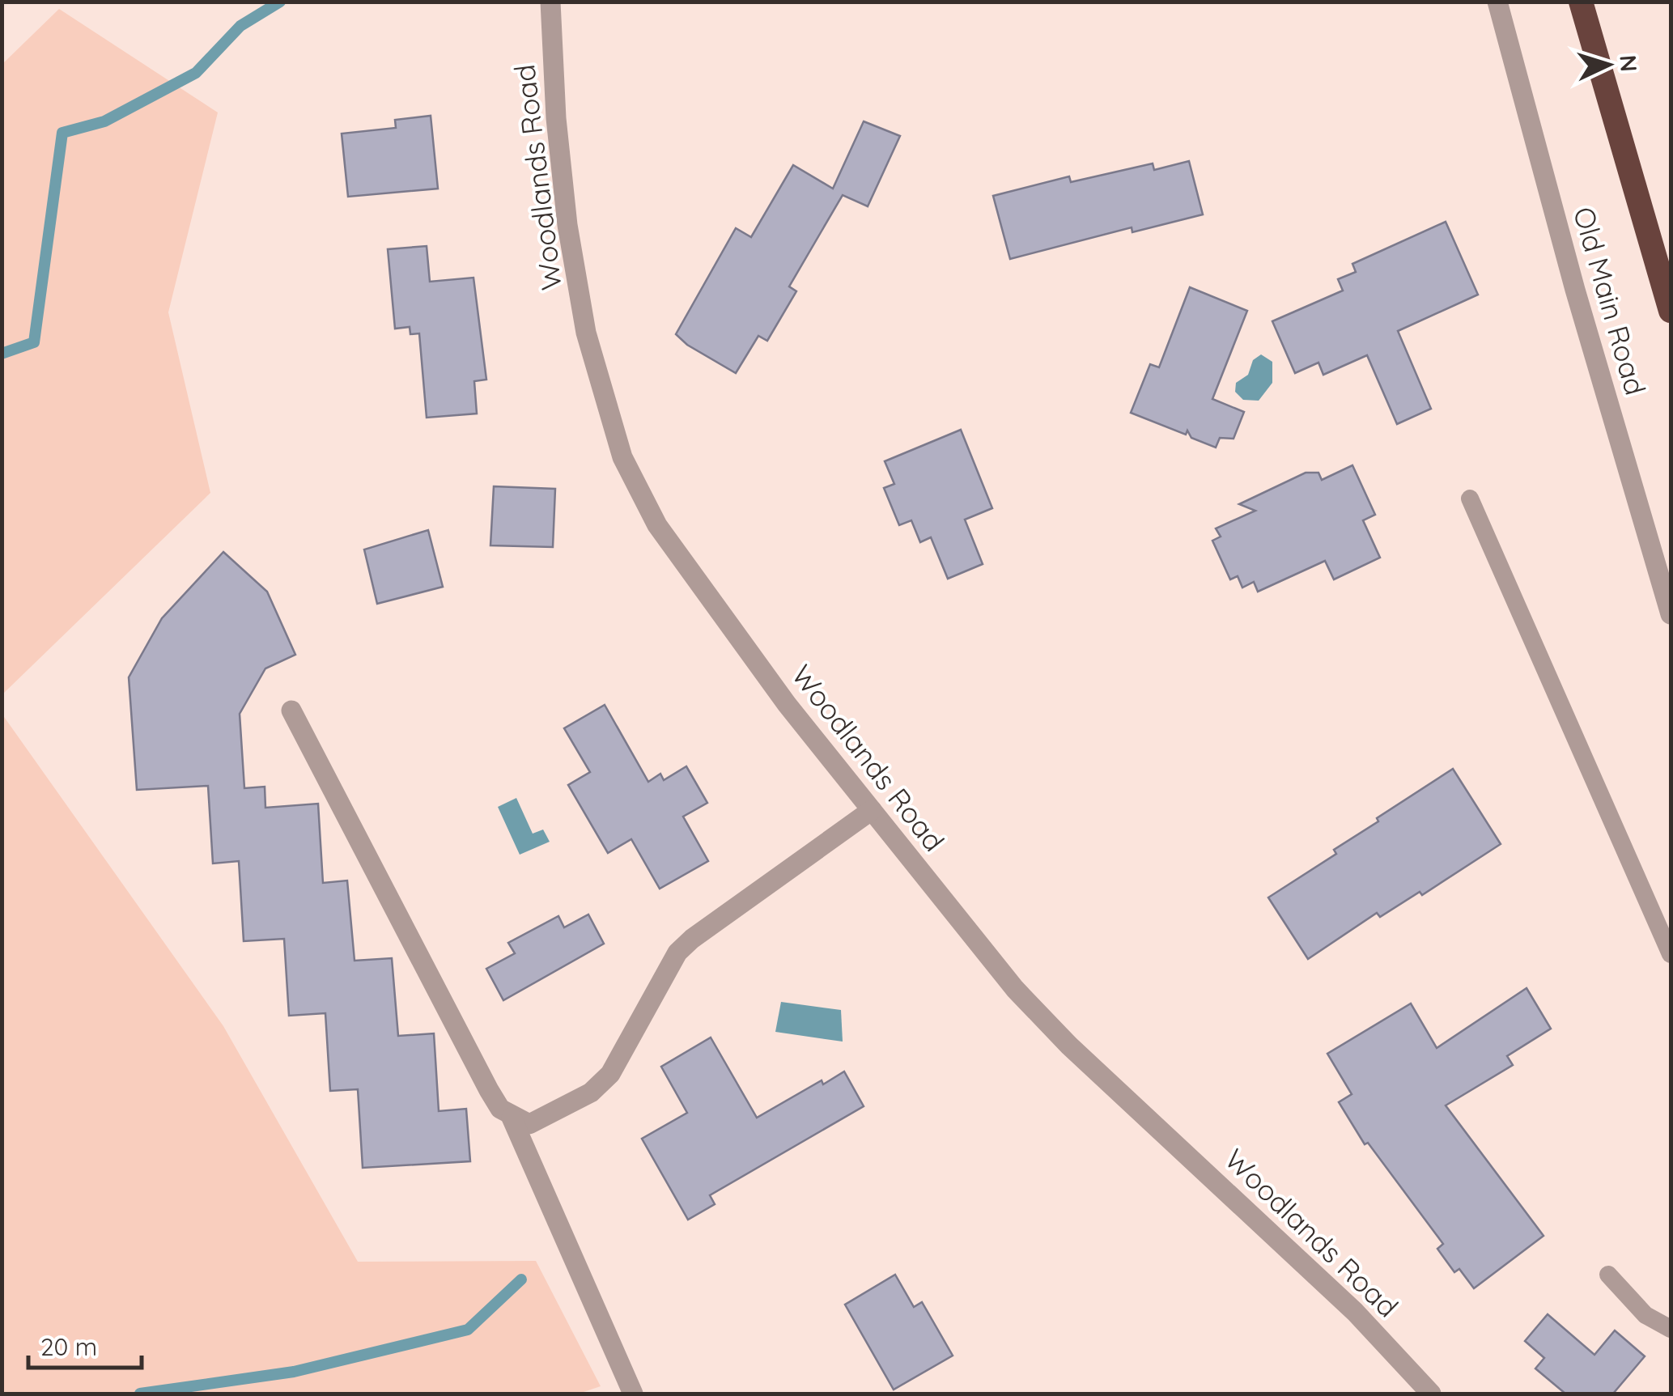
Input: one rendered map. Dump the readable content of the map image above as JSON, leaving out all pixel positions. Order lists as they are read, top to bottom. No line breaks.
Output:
{"streets":{"street":["Woodlands Road","Old Main Road"]},"scale_bar":"20 m","north":"right"}
